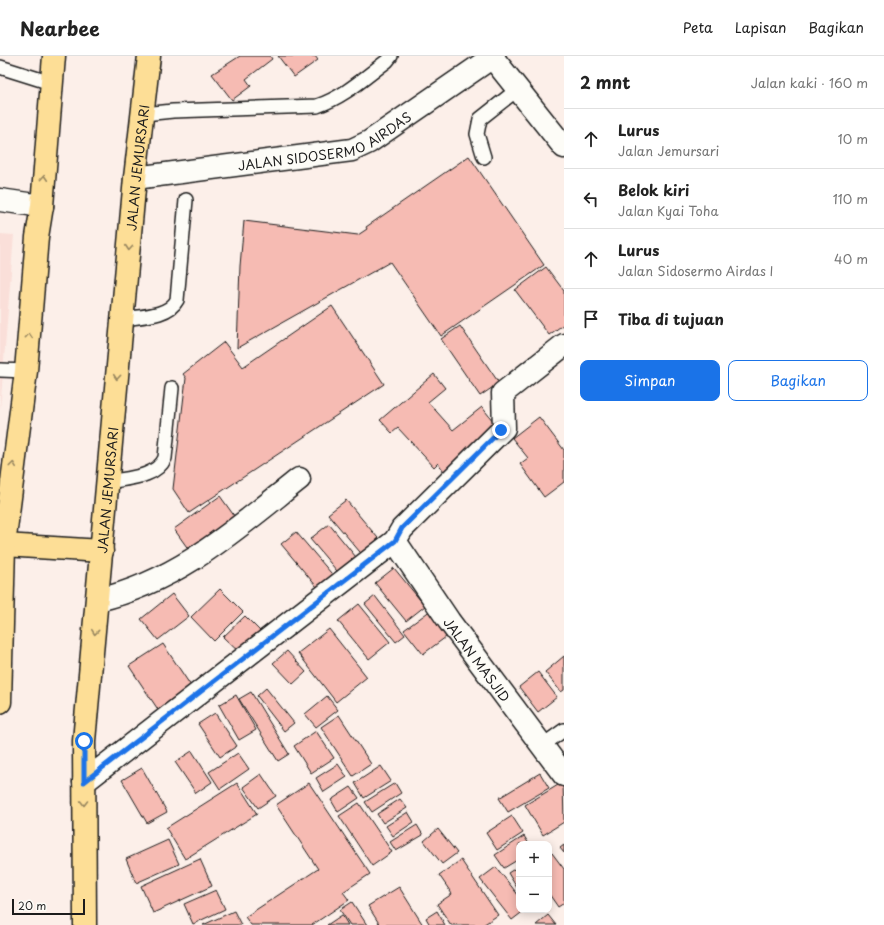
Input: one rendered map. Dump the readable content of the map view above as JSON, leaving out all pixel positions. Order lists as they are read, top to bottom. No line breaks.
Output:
{"streets":{"main road":["JALAN JEMURSARI"],"street":["JALAN SIDOSERMO AIRDAS","JALAN MASJID"]},"crossings":[["JALAN SIDOSERMO AIRDAS","JALAN JEMURSARI"]],"scale_bar":"20 m","page":{"header":"Nearbee","nav":["Peta","Lapisan","Bagikan"],"heading":["2 mnt","Jalan kaki · 160 m"],"list":[["Lurus","Jalan Jemursari","10 m"],["Belok kiri","Jalan Kyai Toha","110 m"],["Lurus","Jalan Sidosermo Airdas I","40 m"],"Tiba di tujuan"],"buttons":["Simpan","Bagikan"],"map_buttons":["+","−"],"scale":"20 m"}}
